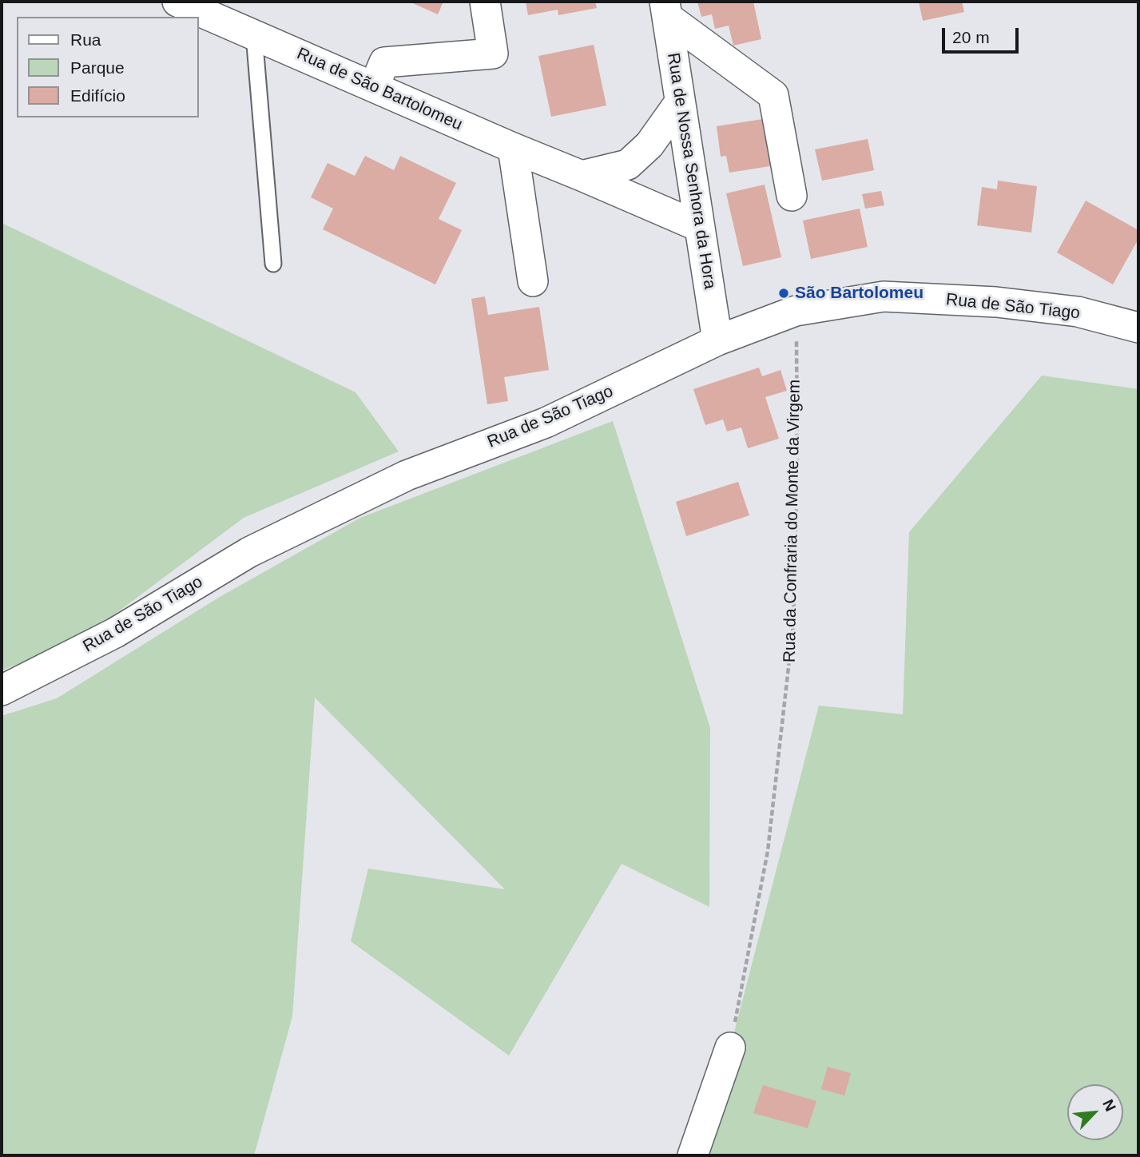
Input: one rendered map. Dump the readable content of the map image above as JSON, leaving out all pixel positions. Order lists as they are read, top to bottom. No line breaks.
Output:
{"streets":{"street":["Rua de São Bartolomeu","Rua de Nossa Senhora da Hora","Rua de São Tiago"],"path":["Rua da Confraria do Monte da Virgem"]},"crossings":[["Rua de São Bartolomeu","Rua de Nossa Senhora da Hora"],["Rua de Nossa Senhora da Hora","Rua de São Tiago"],["Rua de São Tiago","Rua da Confraria do Monte da Virgem"]],"places":["São Bartolomeu"],"legend":["Rua","Parque","Edifício"],"scale_bar":"20 m","north":"top right"}
